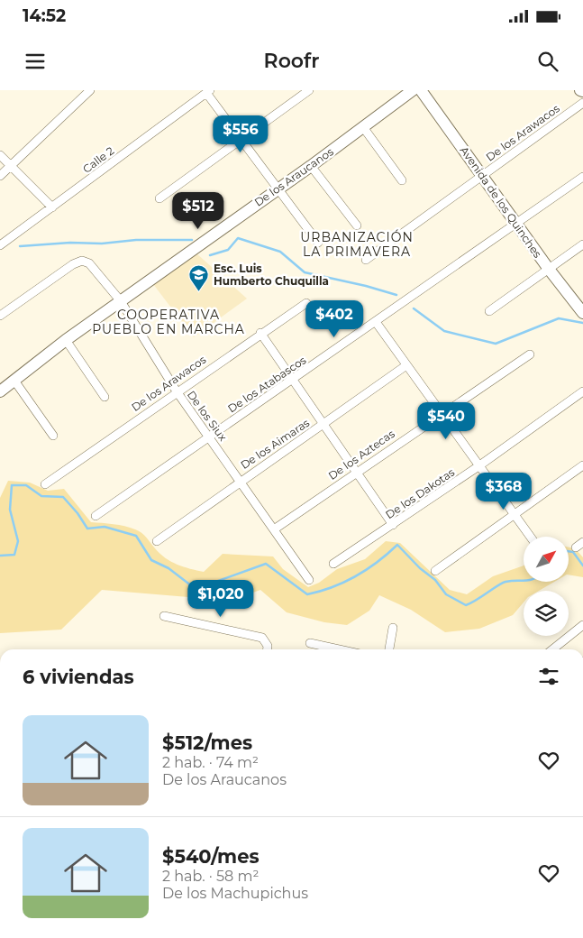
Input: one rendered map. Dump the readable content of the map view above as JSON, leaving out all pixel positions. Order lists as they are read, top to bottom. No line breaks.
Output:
{"streets":{"street":["De los Arawacos","Calle 2","De los Araucanos","Avenida de los Quinches","De los Atabascos","De los Siux","De los Aimaras","De los Aztecas","De los Dakotas"]},"crossings":[["De los Arawacos","Avenida de los Quinches"],["De los Arawacos","De los Siux"],["De los Araucanos","De los Siux"],["Avenida de los Quinches","De los Atabascos"],["De los Atabascos","De los Siux"],["De los Siux","De los Aimaras"],["De los Siux","De los Aztecas"]],"districts":["URBANIZACIÓN LA PRIMAVERA","COOPERATIVA PUEBLO EN MARCHA"],"places":{"school or university":["Esc. Luis Humberto Chuquilla"]},"north":"top right","page":{"status":"14:52","header":"Roofr","price":["$556","$512","$402","$540","$368","$1,020"],"heading":"6 viviendas","list":[{"name":"$512/mes","note":"2 hab. · 74 m² · De los Araucanos"},{"name":"$540/mes","note":"2 hab. · 58 m² · De los Machupichus"}]}}
